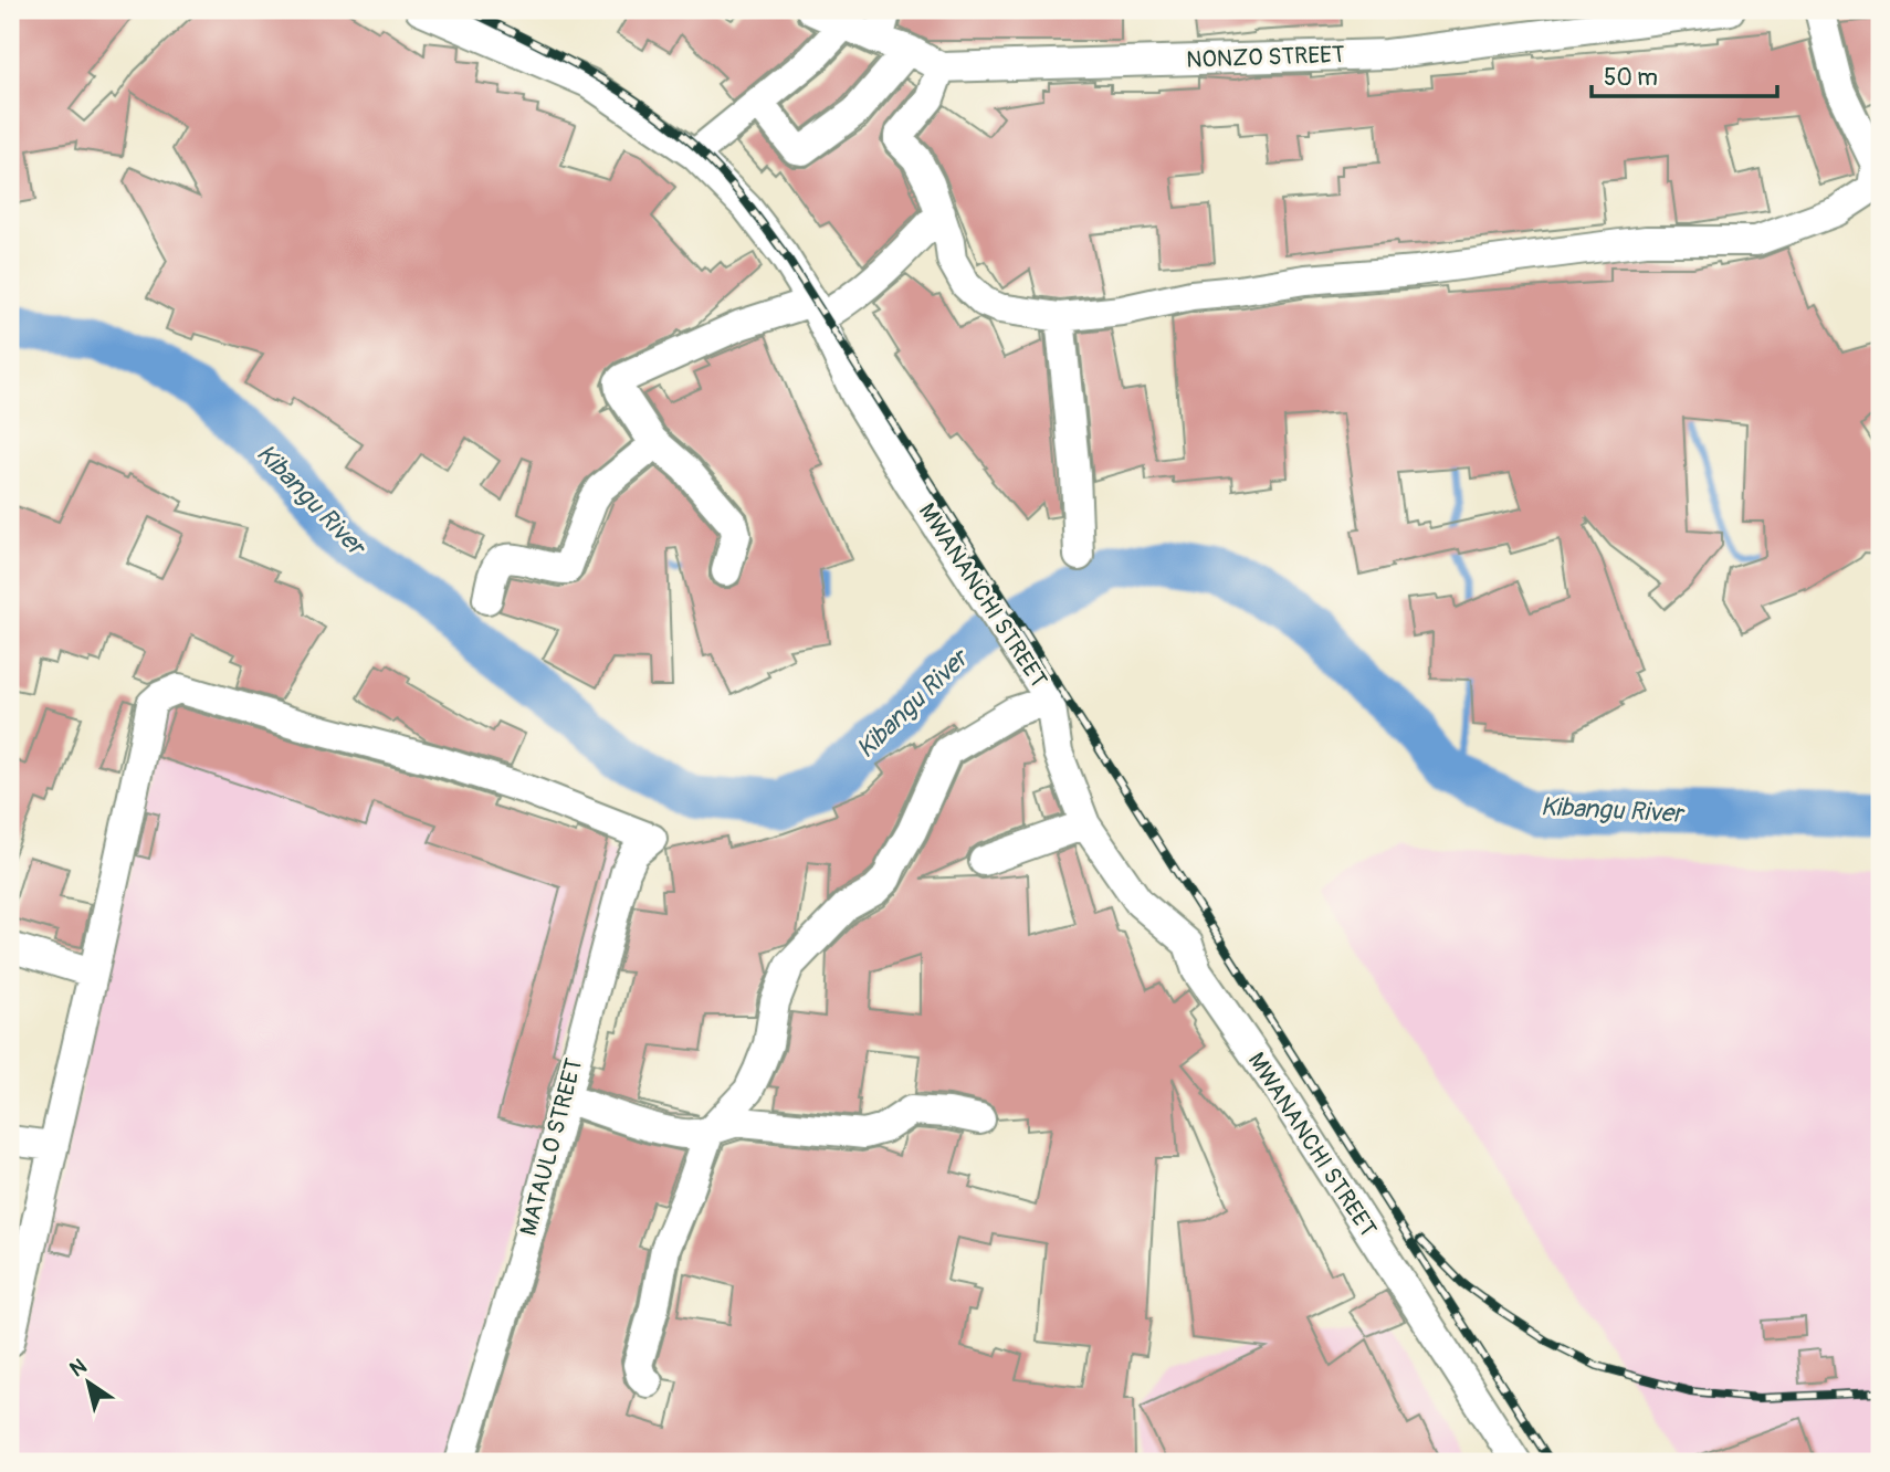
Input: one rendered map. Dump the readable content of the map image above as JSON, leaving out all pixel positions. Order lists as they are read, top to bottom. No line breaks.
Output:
{"streets":{"street":["NONZO STREET","MWANANCHI STREET","MATAULO STREET"]},"water":["Kibangu River"],"scale_bar":"50 m","north":"top left"}
